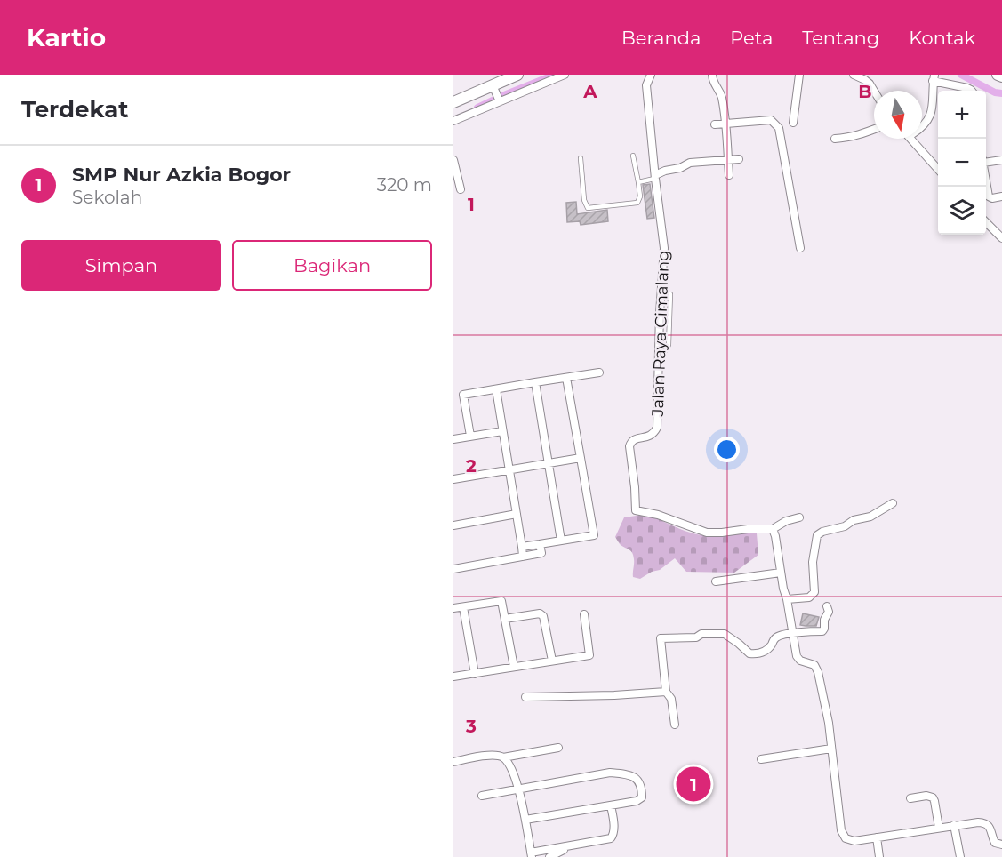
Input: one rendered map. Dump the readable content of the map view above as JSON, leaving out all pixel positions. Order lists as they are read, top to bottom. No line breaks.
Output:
{"streets":{"street":["Jalan Raya Cimalang"]},"north":"bottom","page":{"header":"Kartio","nav":["Beranda","Peta","Tentang","Kontak"],"heading":"Terdekat","map_buttons":["+","−"],"list":[{"mark":"1","name":"SMP Nur Azkia Bogor","note":"Sekolah","value":"320 m"}],"buttons":["Simpan","Bagikan"],"pins":"1"},"grid":{"columns":["A","B"],"rows":["1","2","3"]}}
